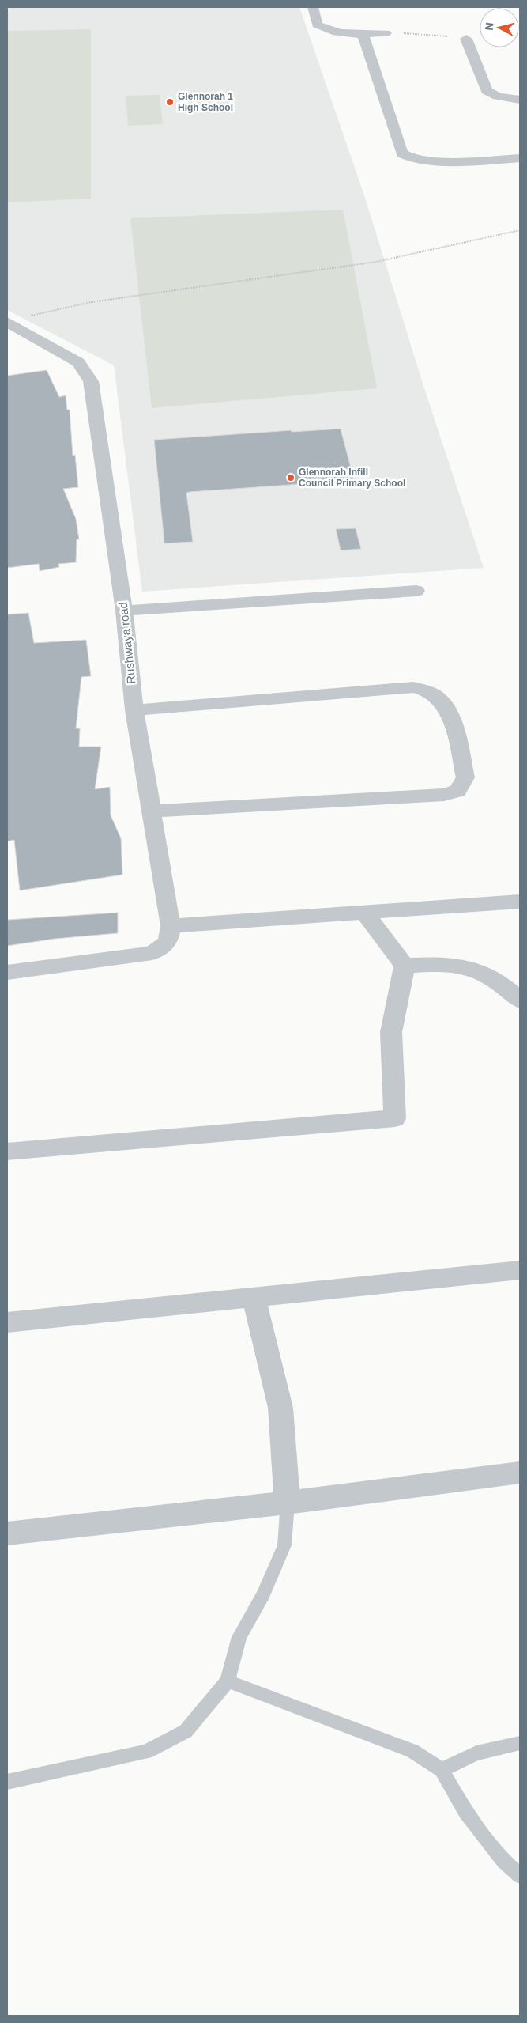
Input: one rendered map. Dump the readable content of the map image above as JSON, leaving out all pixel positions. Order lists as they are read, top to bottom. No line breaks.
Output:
{"streets":{"street":["Rushwaya road"]},"places":["Glennorah 1 High School","Glennorah Infill Council Primary School"],"north":"left"}
